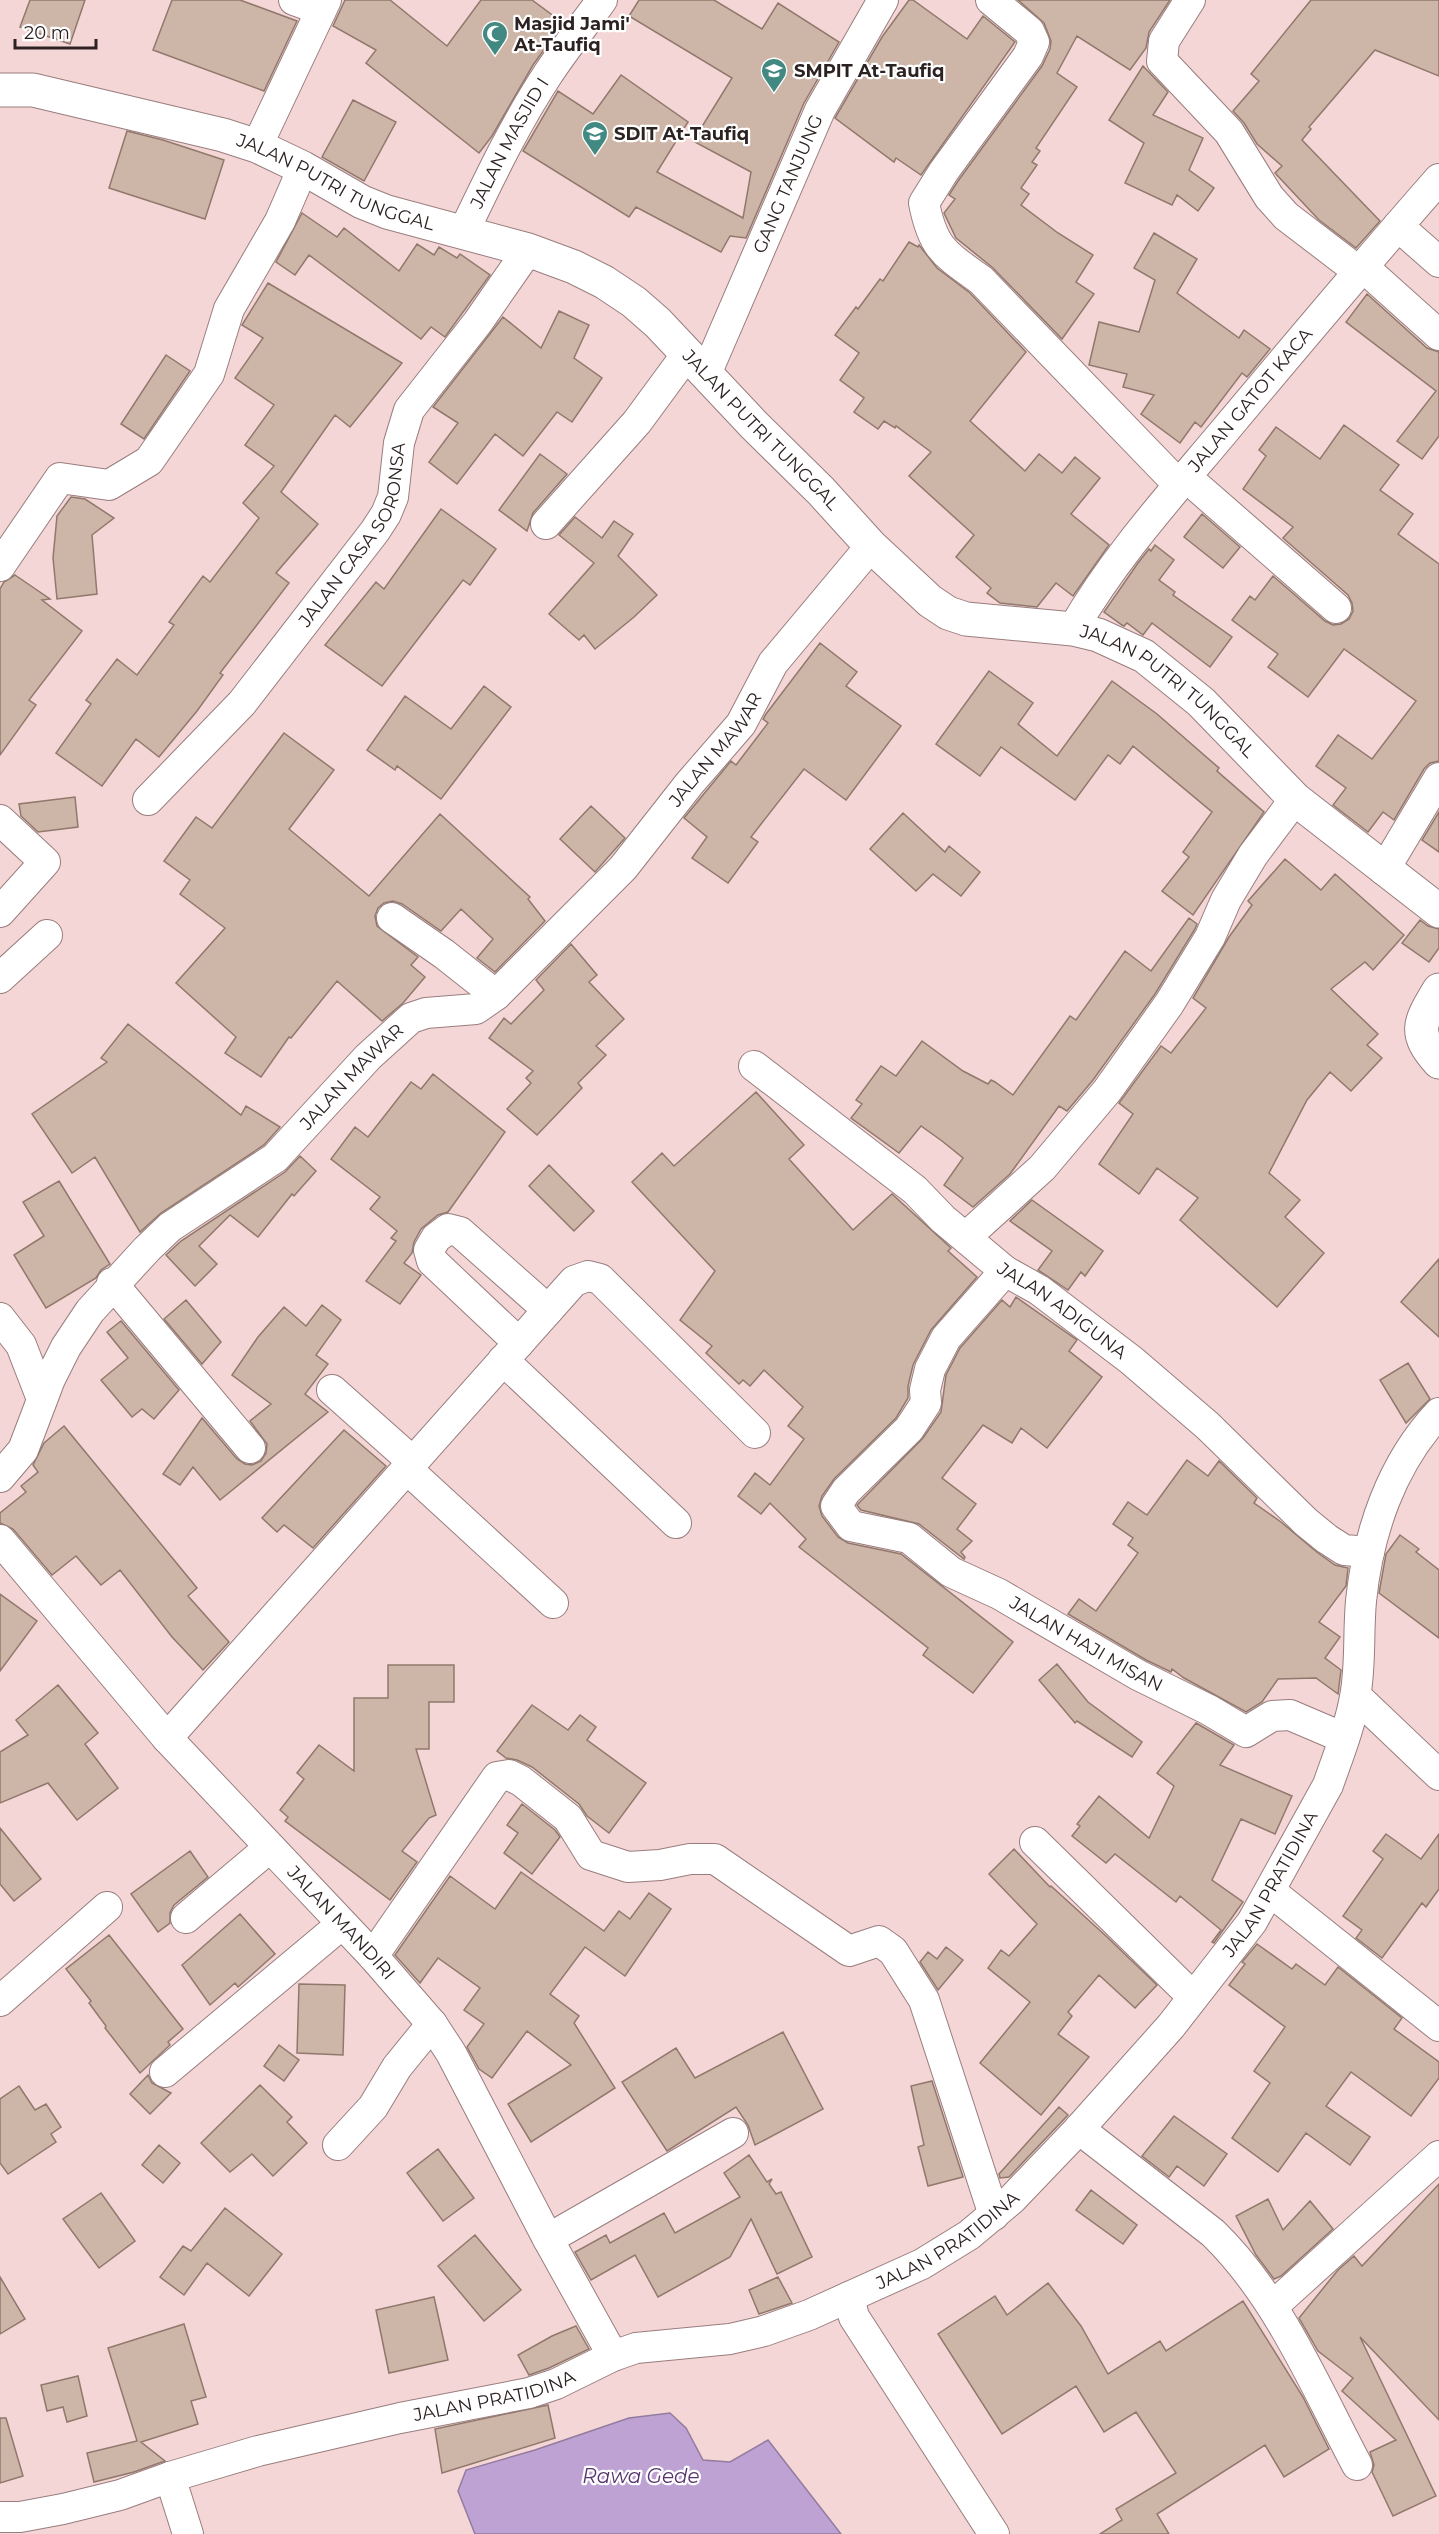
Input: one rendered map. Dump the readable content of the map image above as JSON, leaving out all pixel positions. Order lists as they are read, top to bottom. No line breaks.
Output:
{"streets":{"street":["JALAN MASJID I","JALAN PUTRI TUNGGAL","GANG TANJUNG","JALAN GATOT KACA","JALAN CASA SORONSA","JALAN MAWAR","JALAN ADIGUNA","JALAN HAJI MISAN","JALAN PRATIDINA","JALAN MANDIRI"]},"crossings":[["JALAN MASJID I","JALAN PUTRI TUNGGAL"],["JALAN PUTRI TUNGGAL","GANG TANJUNG"],["JALAN PUTRI TUNGGAL","JALAN GATOT KACA"],["JALAN PUTRI TUNGGAL","JALAN CASA SORONSA"],["JALAN PUTRI TUNGGAL","JALAN MAWAR"],["JALAN ADIGUNA","JALAN HAJI MISAN"],["JALAN ADIGUNA","JALAN PRATIDINA"],["JALAN HAJI MISAN","JALAN PRATIDINA"],["JALAN PRATIDINA","JALAN MANDIRI"]],"water":["Rawa Gede"],"places":{"mosque":["Masjid Jami' At-Taufiq"],"school or university":["SMPIT At-Taufiq","SDIT At-Taufiq"]},"scale_bar":"20 m"}
